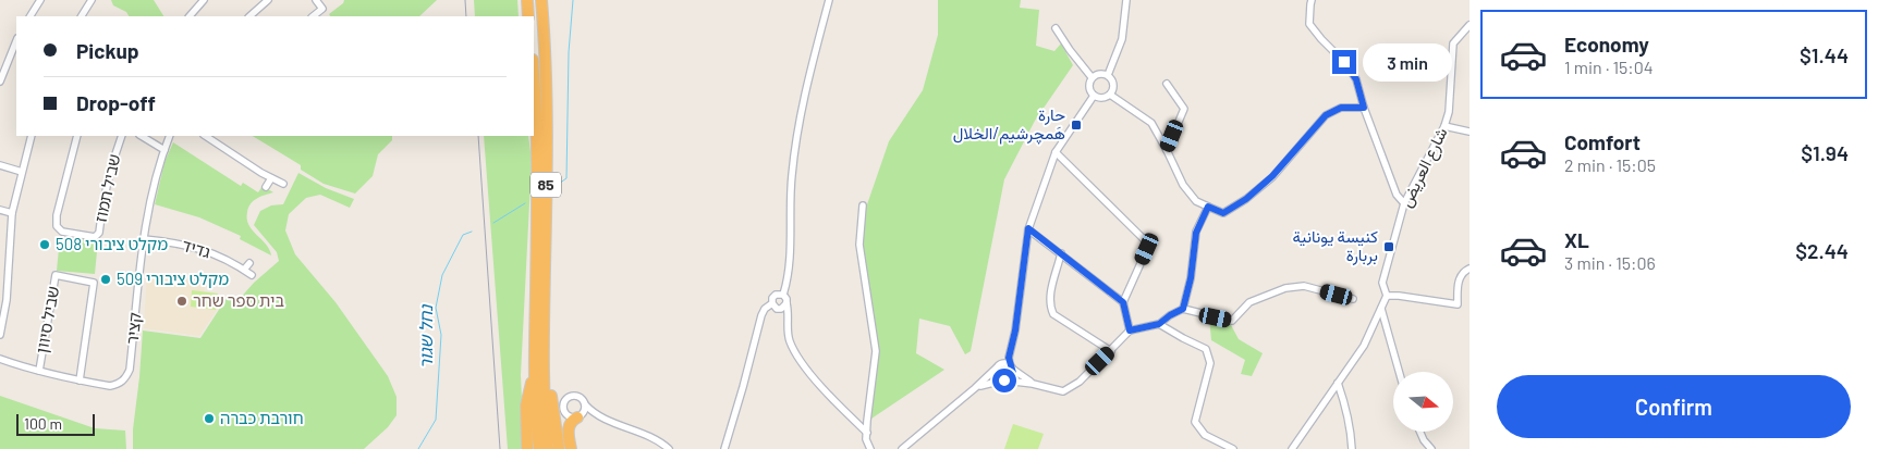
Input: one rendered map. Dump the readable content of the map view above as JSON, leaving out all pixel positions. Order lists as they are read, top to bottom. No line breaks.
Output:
{"streets":{"highway":["85"],"street":["شارع العريض","שביל תמוז","גדיד","שביל סיוון","קציר"]},"crossings":[["גדיד","קציר"],["שביל סיוון","קציר"]],"water":["נחל שגור"],"places":{"transit":["حارة هَمچرشيم/الخلال","كنيسة يونانية بربارة"],"other":["מקלט ציבורי 508","מקלט ציבורי 509","בית ספר שחר","חורבת כברה"]},"scale_bar":"100 m","north":"right","page":{"list":[{"name":"Economy","note":"1 min · 15:04","value":"$1.44"},{"name":"Comfort","note":"2 min · 15:05","value":"$1.94"},{"name":"XL","note":"3 min · 15:06","value":"$2.44"}],"banner":["Pickup","Drop-off"],"bubble":"3 min","buttons":"Confirm","scale":"100 m"}}
